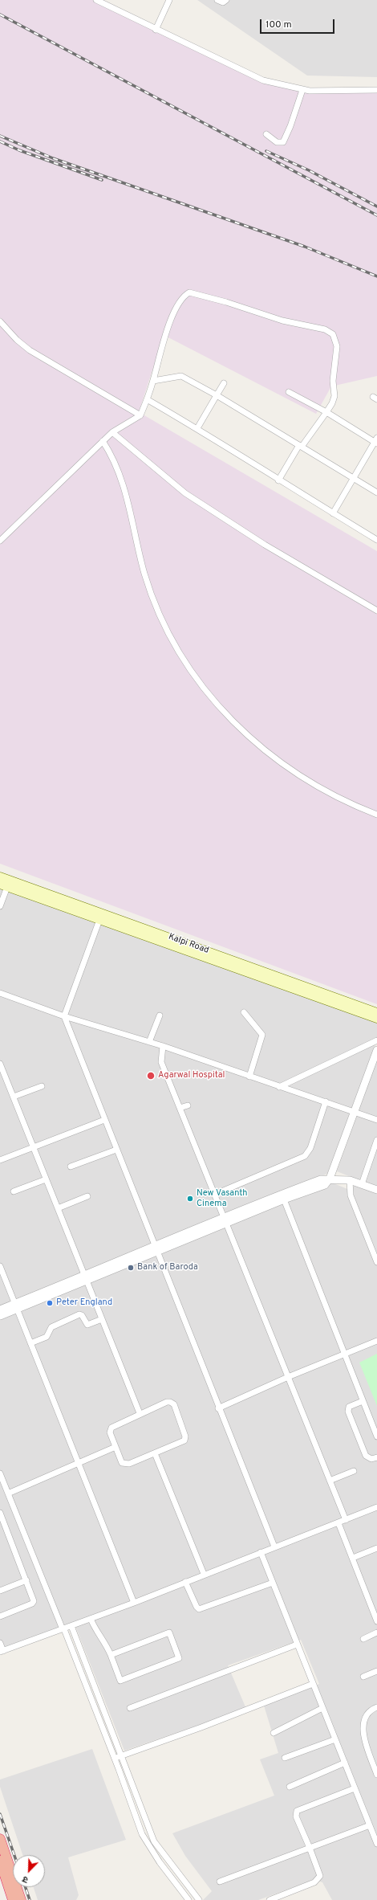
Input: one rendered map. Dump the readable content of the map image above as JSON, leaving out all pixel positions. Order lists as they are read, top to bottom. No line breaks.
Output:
{"streets":{"main road":["Kalpi Road"]},"places":["Agarwal Hospital","New Vasanth Cinema","Bank of Baroda","Peter England"],"scale_bar":"100 m","north":"bottom left"}
